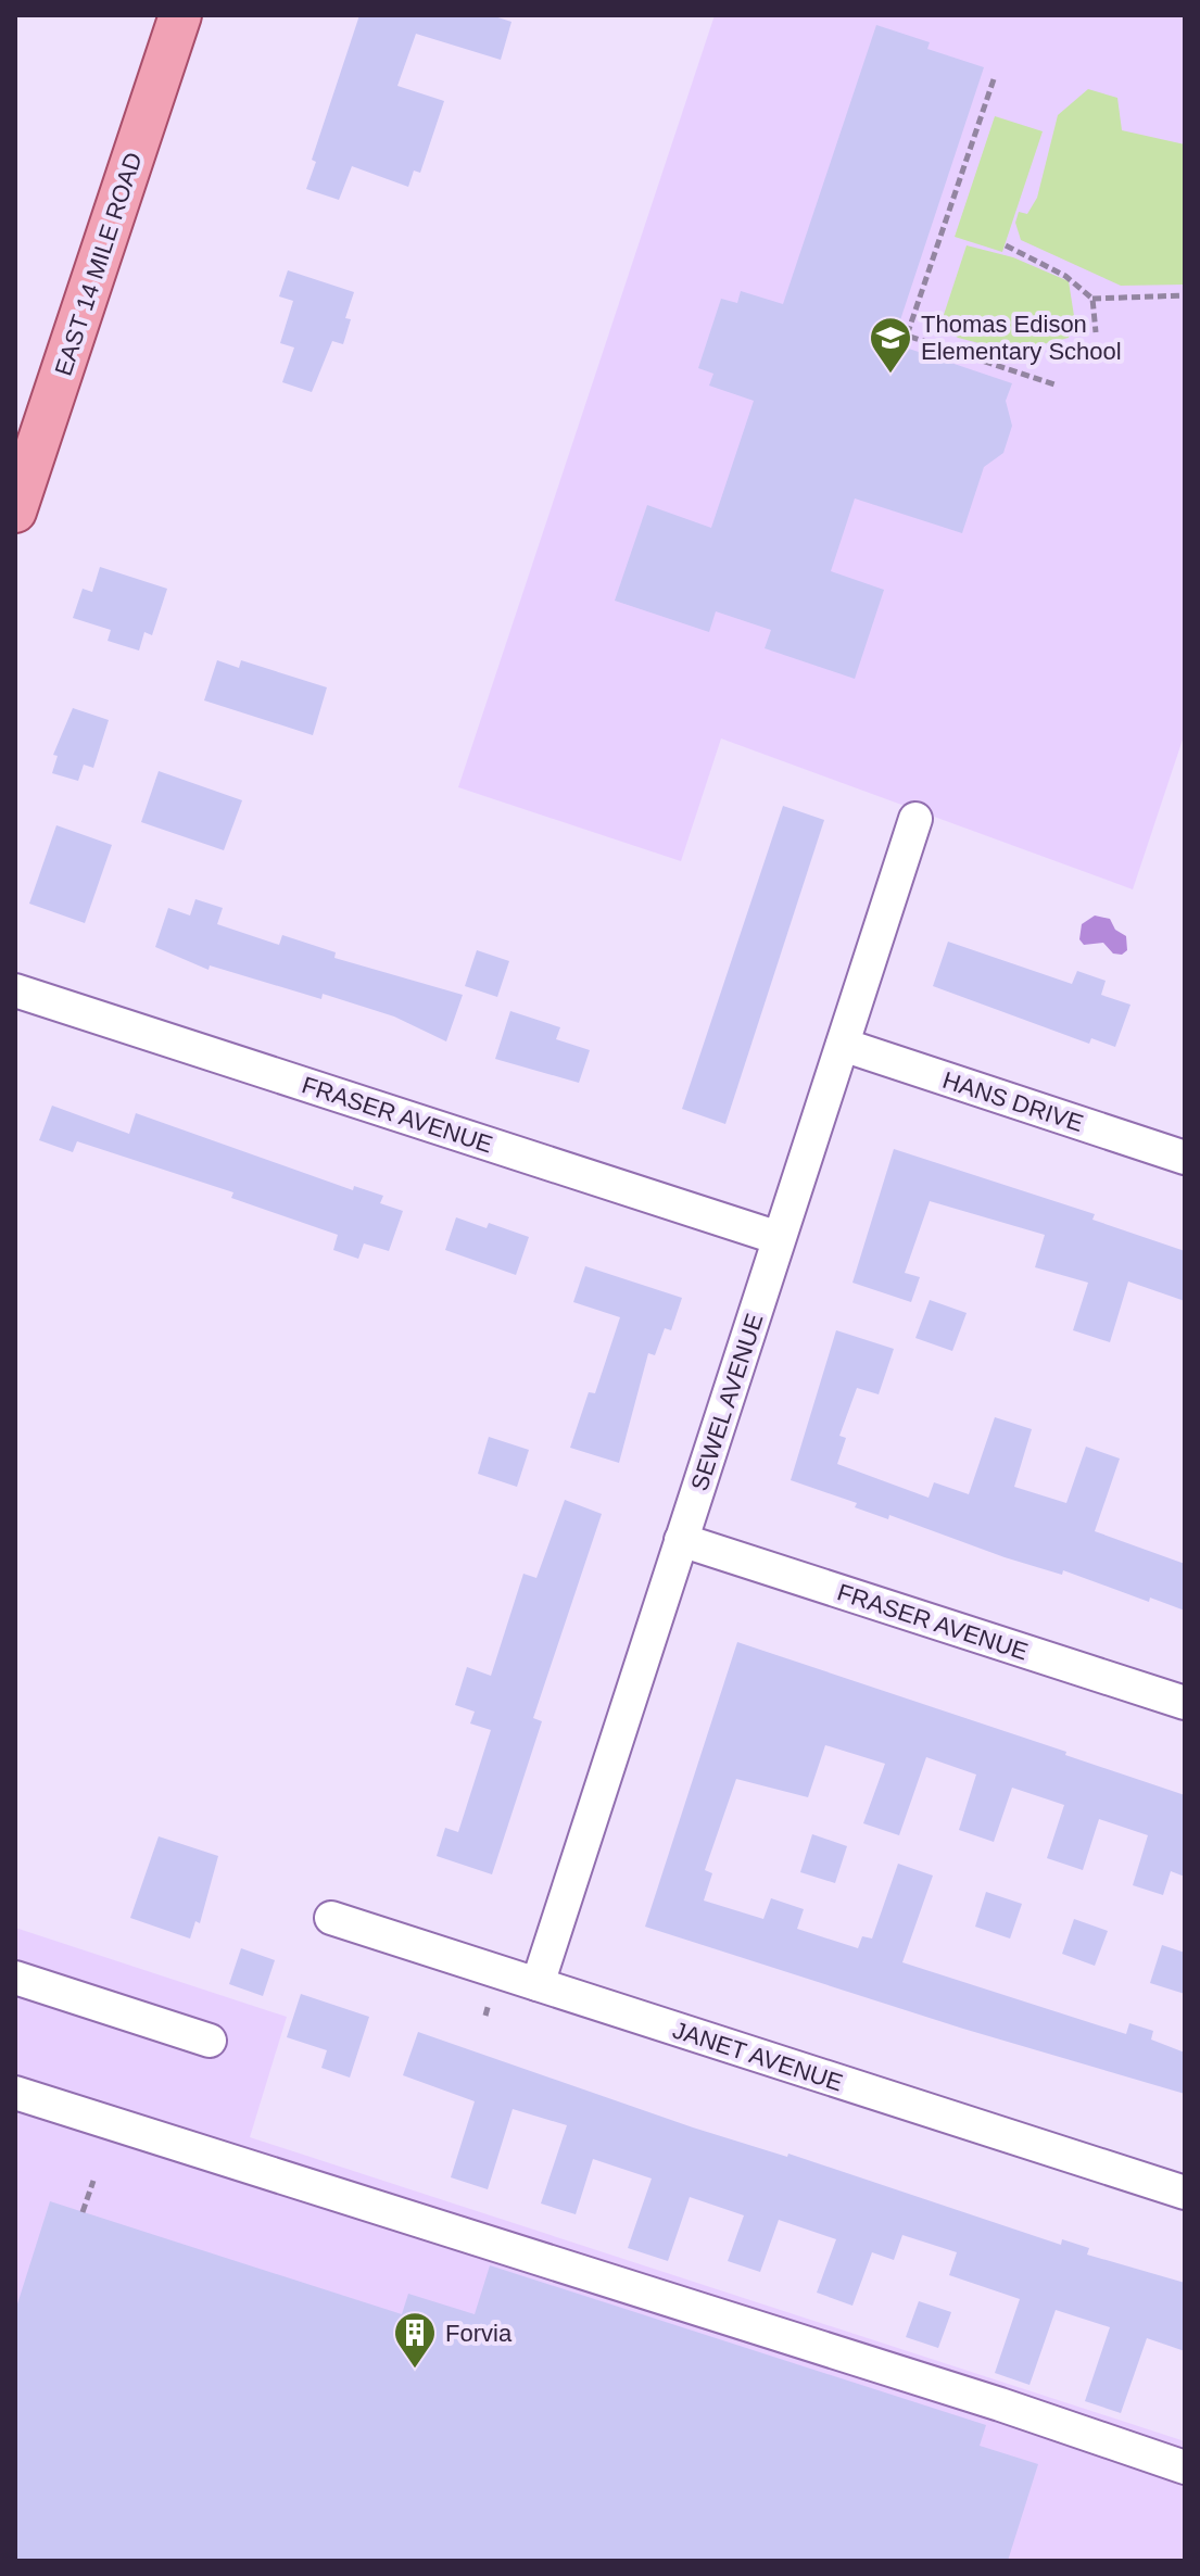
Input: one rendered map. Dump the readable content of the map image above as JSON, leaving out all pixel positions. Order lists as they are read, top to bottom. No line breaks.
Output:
{"streets":{"main road":["EAST 14 MILE ROAD"],"street":["HANS DRIVE","FRASER AVENUE","SEWEL AVENUE","JANET AVENUE"]},"crossings":[["HANS DRIVE","SEWEL AVENUE"],["FRASER AVENUE","SEWEL AVENUE"],["SEWEL AVENUE","JANET AVENUE"]],"places":{"school or university":["Thomas Edison Elementary School"],"building":["Forvia"]}}
